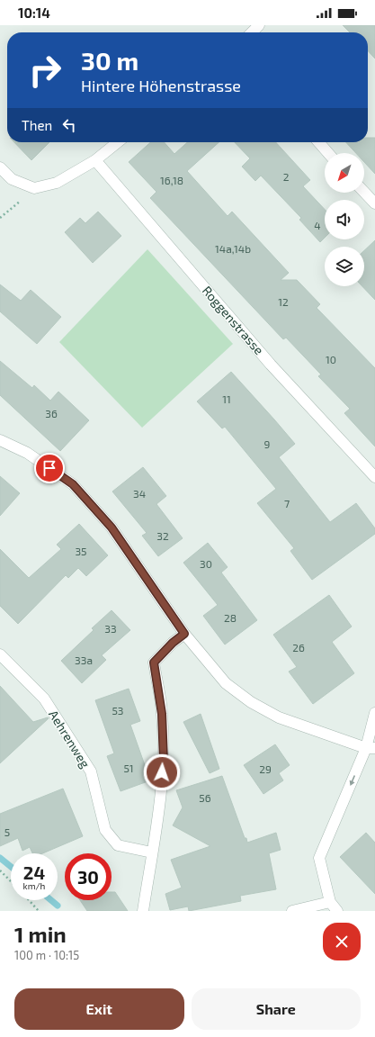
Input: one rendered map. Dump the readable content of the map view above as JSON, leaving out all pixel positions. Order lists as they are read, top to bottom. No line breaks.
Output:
{"streets":{"street":["Roggenstrasse","Aehrenweg"]},"house_numbers":["2","16,18","4","14a,14b","12","10","11","36","9","34","7","32","35","30","28","33","26","33a","53","51","29","56","5"],"north":"bottom left","page":{"status":"10:14","turn":["30 m","Hintere Höhenstrasse"],"then":"Then","speed":"24 km/h","limit":"30","heading":["1 min","100 m · 10:15"],"buttons":["Exit","Share"]}}
